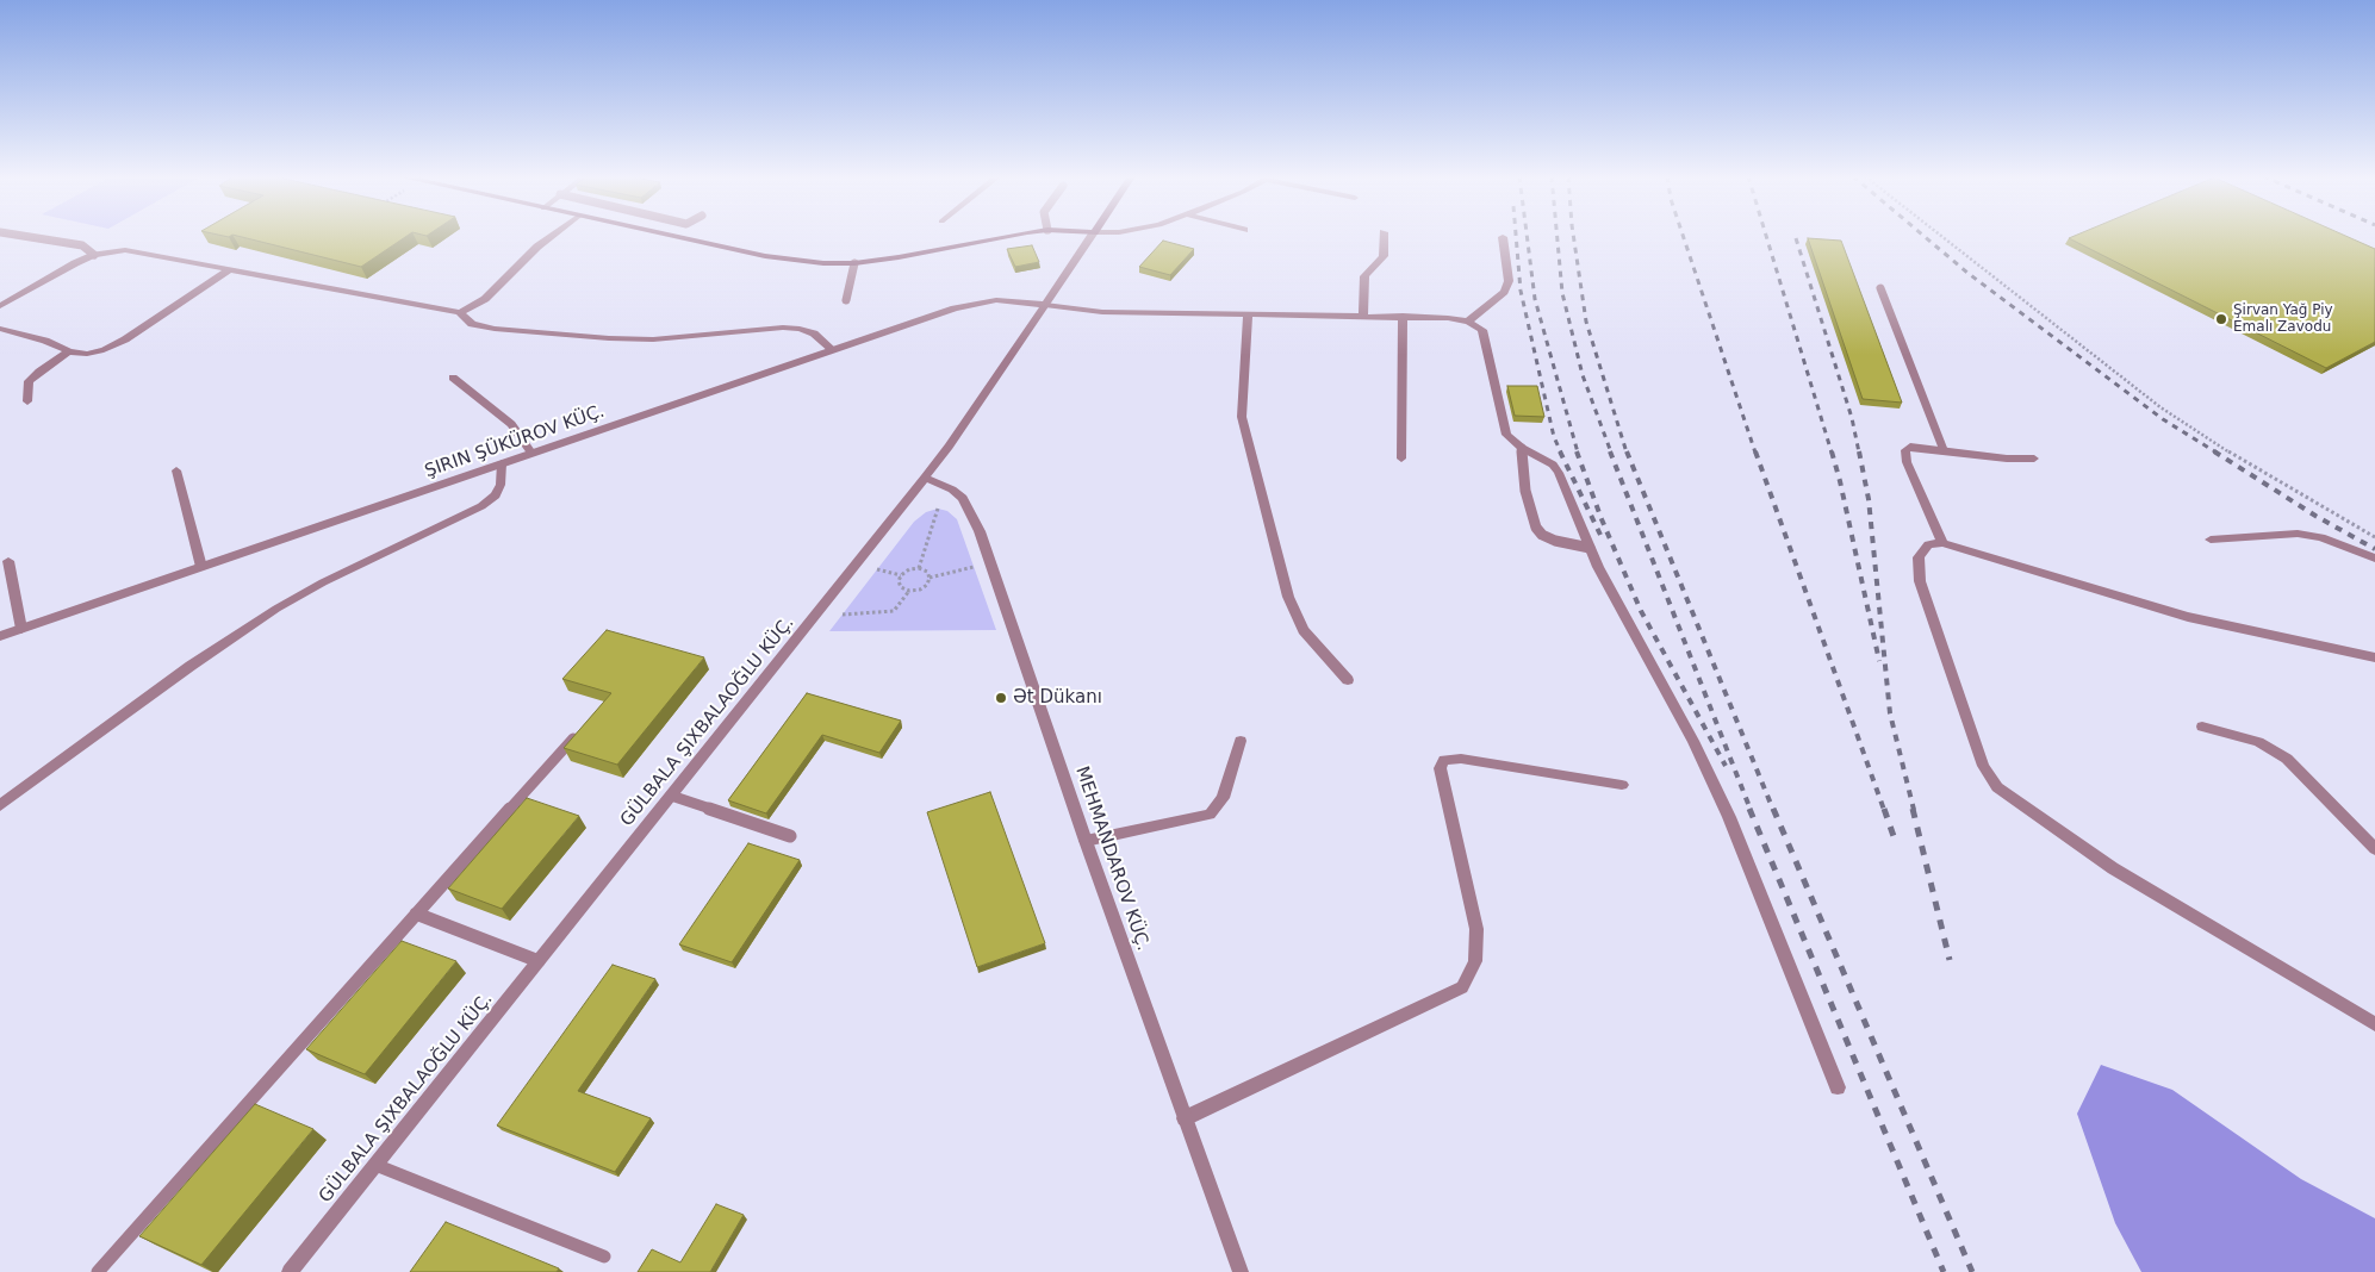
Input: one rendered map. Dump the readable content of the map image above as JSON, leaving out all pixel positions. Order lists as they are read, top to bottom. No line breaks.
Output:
{"streets":{"street":["ŞIRIN ŞÜKÜROV KÜÇ.","MEHMANDAROV KÜÇ."]},"places":["Şirvan Yağ Piy Emalı Zavodu","Ət Dükanı"]}
